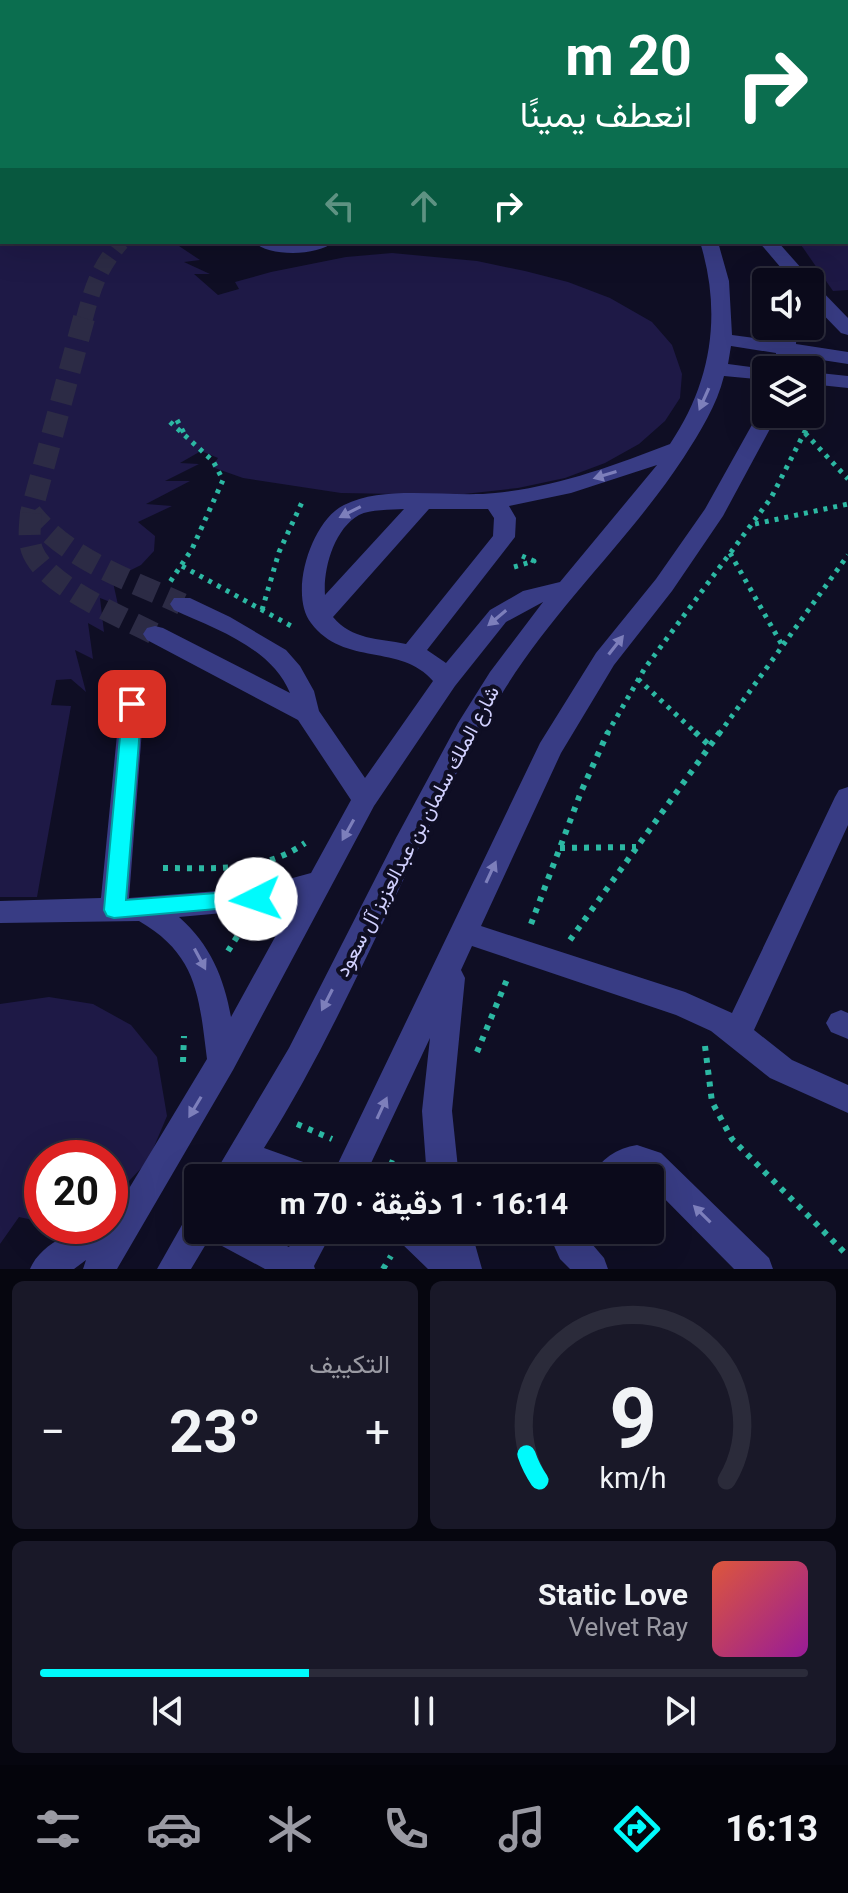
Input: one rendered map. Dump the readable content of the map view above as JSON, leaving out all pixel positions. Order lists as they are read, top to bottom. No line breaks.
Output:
{"streets":{"street":["شارع الملك سلمان بن عبدالعزيز آل سعود"]},"page":{"turn":["20 m","انعطف يمينًا"],"limit":"20","trip":"16:14 · 1 دقيقة · 70 m","tile":"التكييف","heat":["−","23°","+"],"song":["Static Love","Velvet Ray"],"tabs":"16:13","gauge":["9","km/h"]}}
